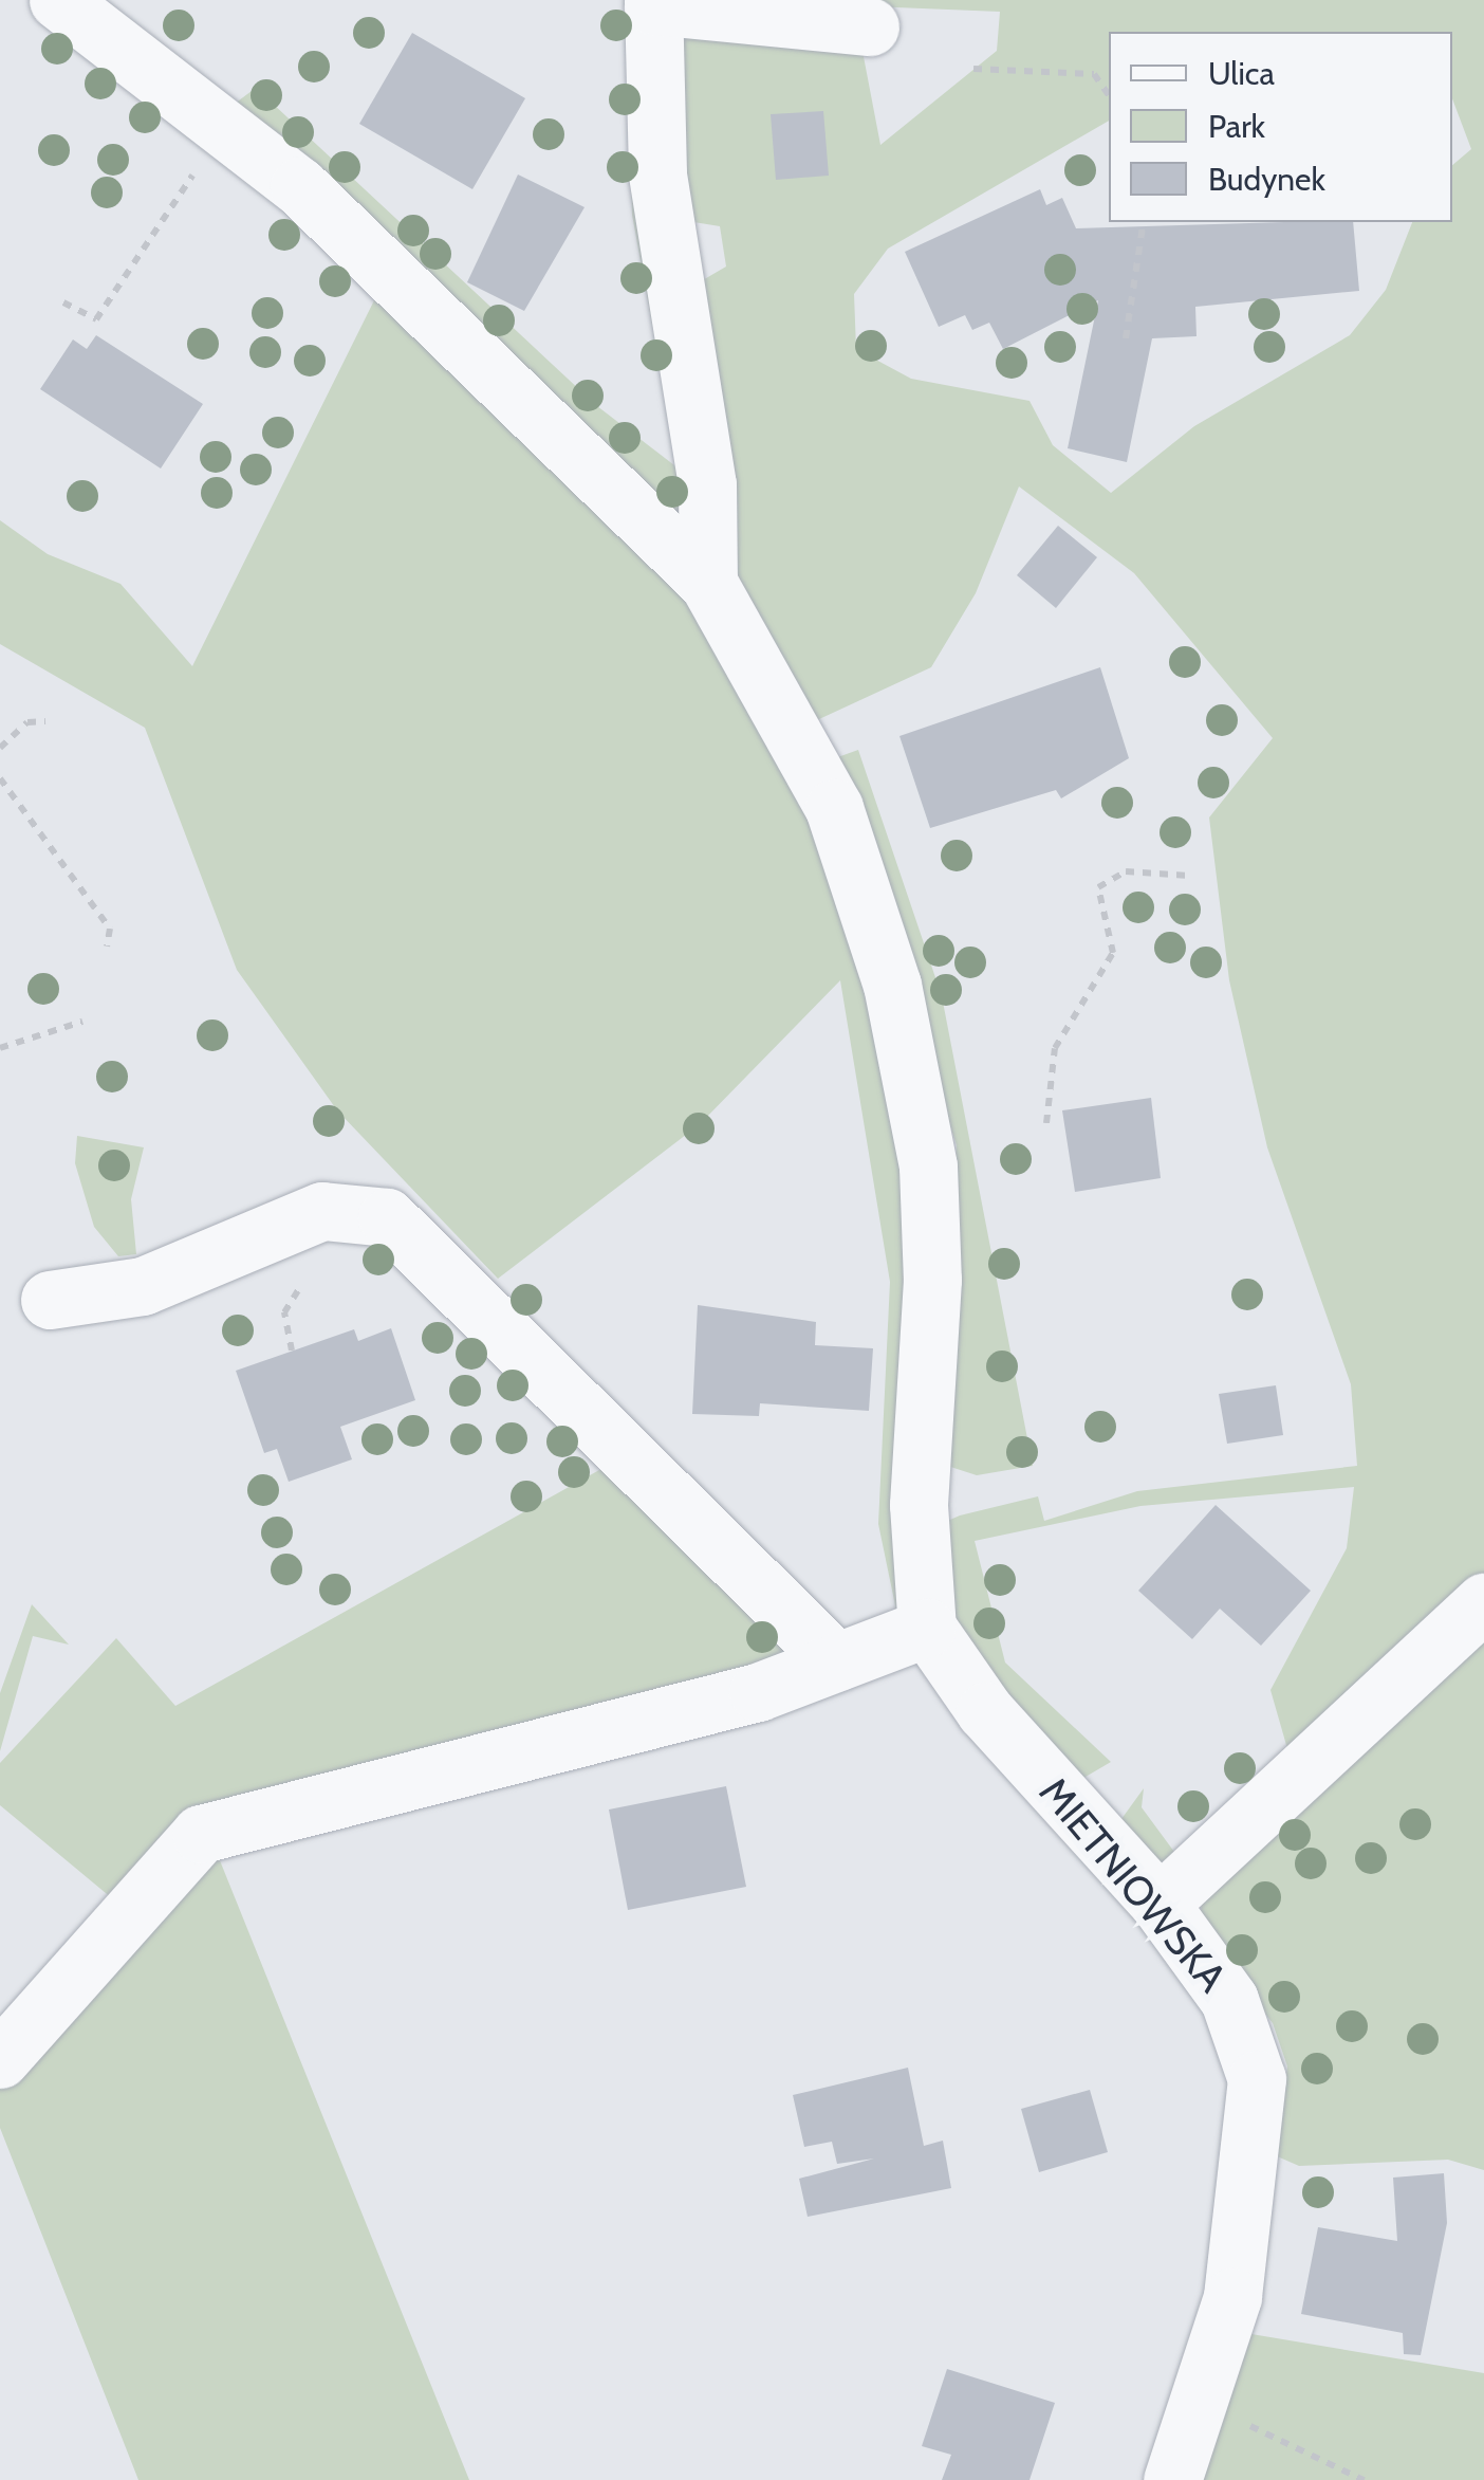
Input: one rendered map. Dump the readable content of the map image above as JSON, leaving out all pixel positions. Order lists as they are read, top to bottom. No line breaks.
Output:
{"streets":{"street":["MIETNIOWSKA"]},"legend":["Ulica","Park","Budynek"]}
